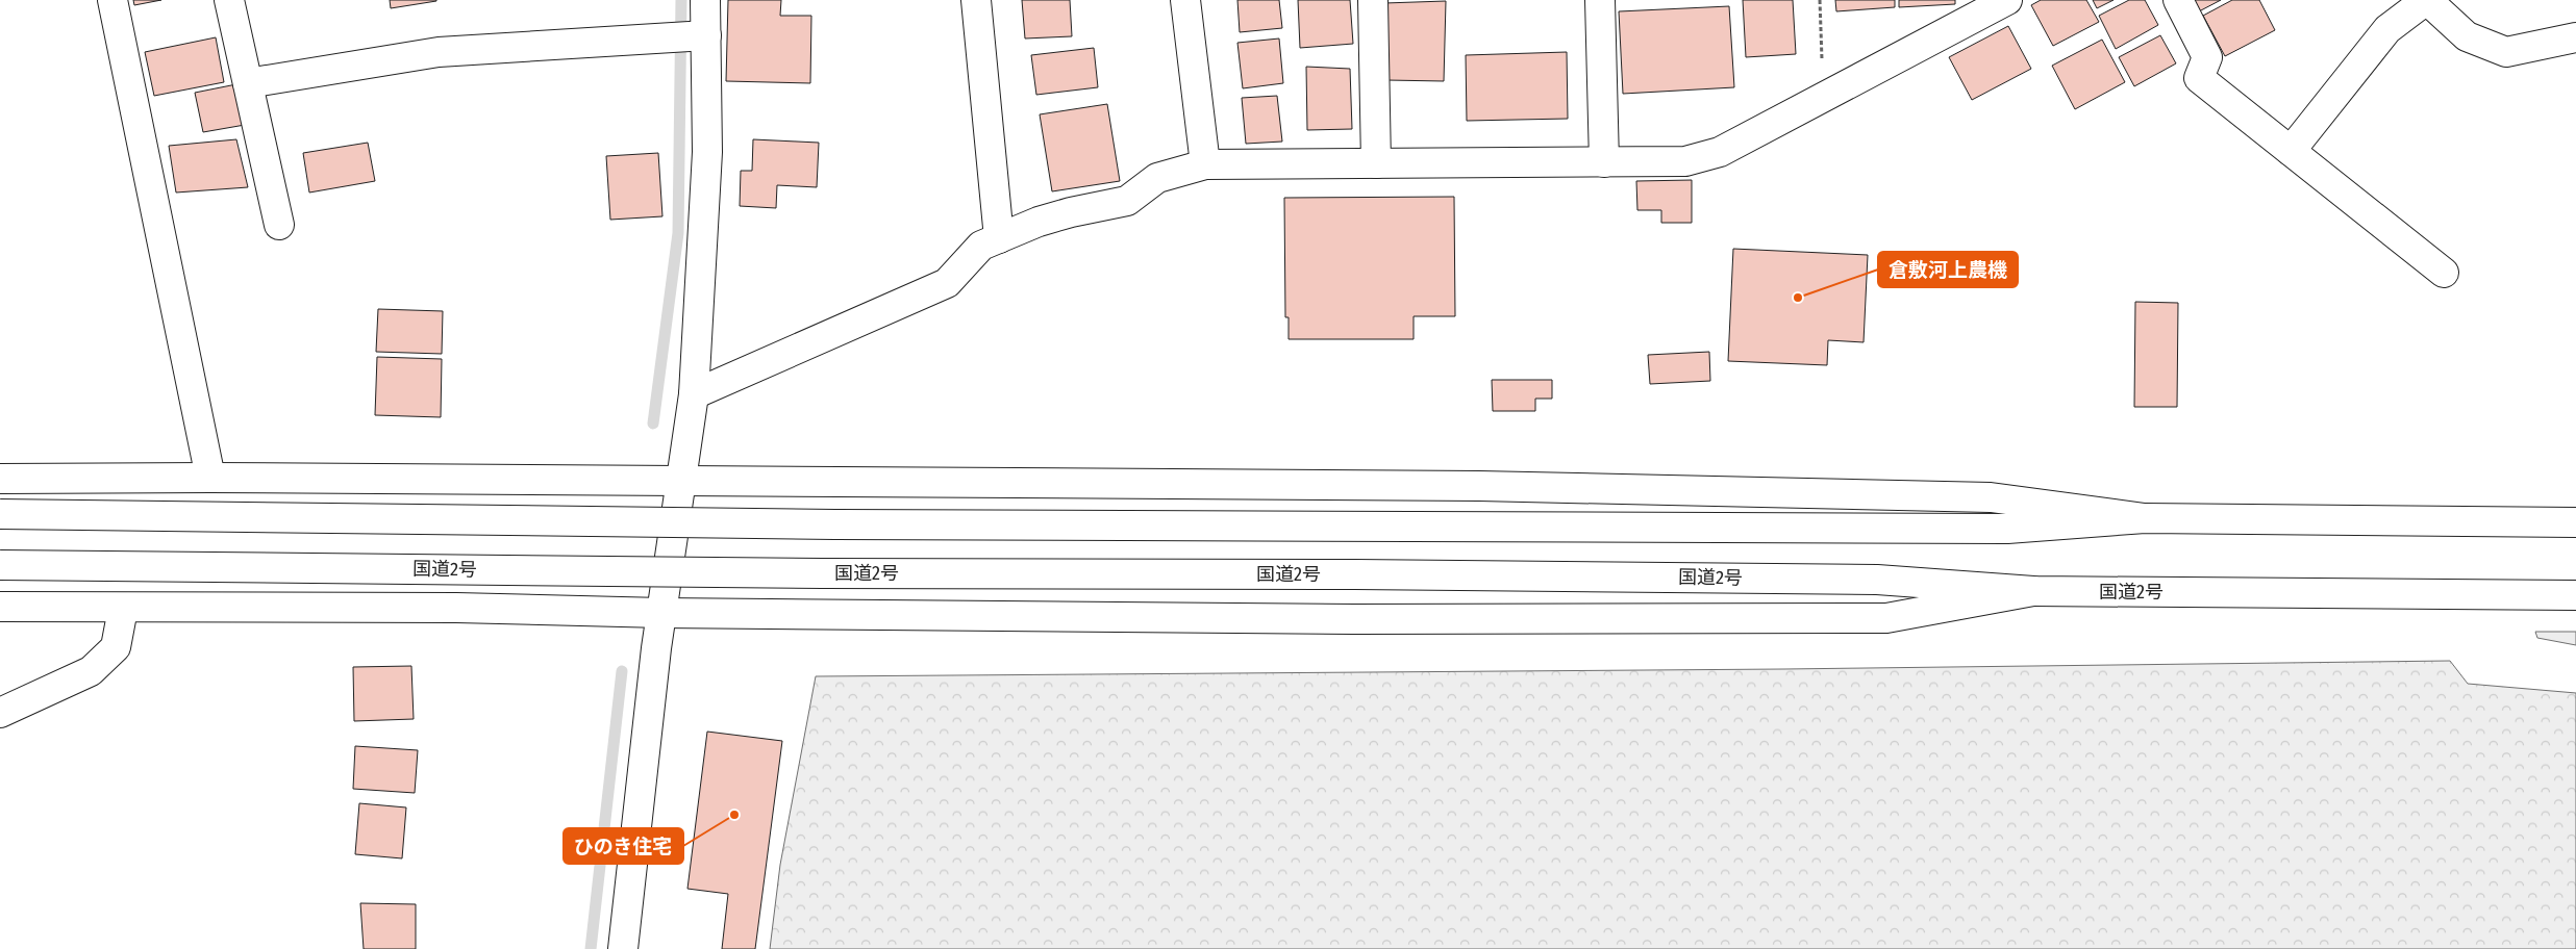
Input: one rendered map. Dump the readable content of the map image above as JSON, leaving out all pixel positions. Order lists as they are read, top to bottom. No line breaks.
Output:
{"streets":{"main road":["国道2号"]},"places":["倉敷河上農機","ひのき住宅"]}
